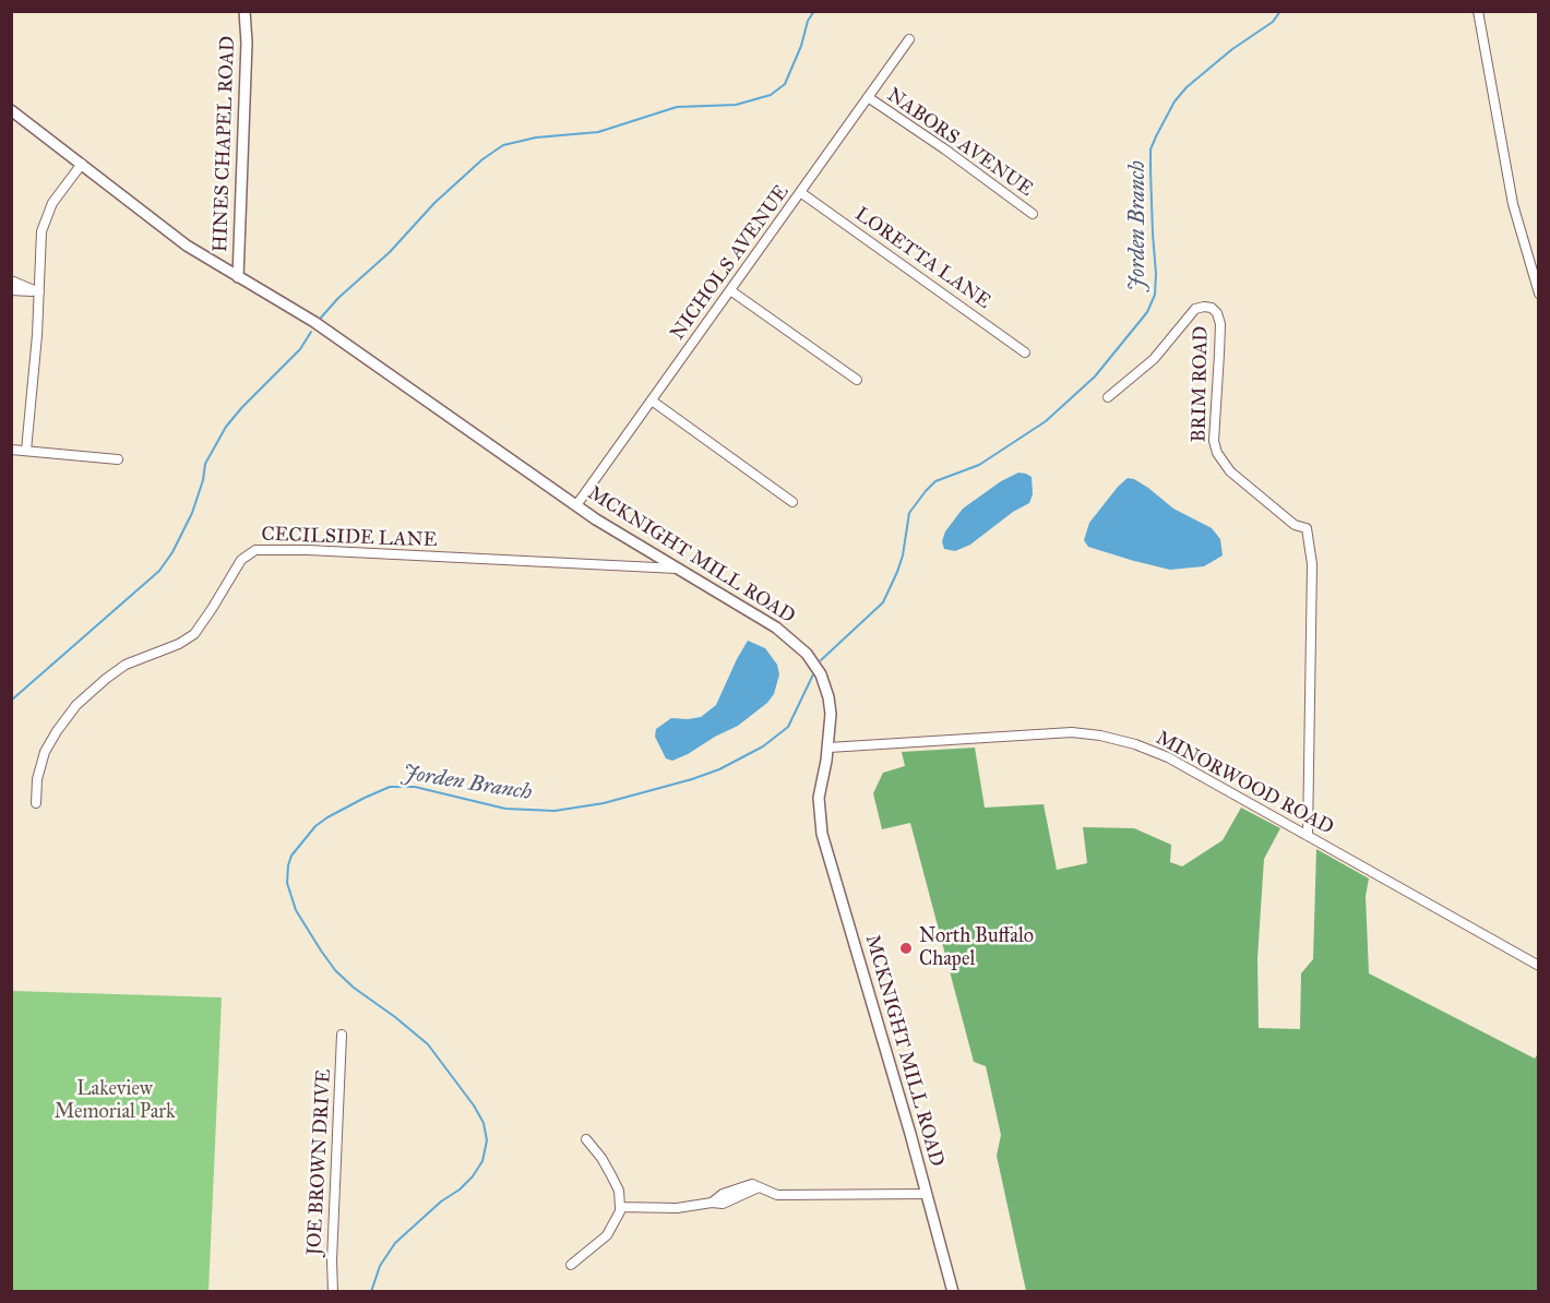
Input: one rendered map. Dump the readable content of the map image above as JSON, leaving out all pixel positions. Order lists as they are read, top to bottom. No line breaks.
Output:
{"streets":{"street":["NABORS AVENUE","HINES CHAPEL ROAD","LORETTA LANE","NICHOLS AVENUE","BRIM ROAD","CECILSIDE LANE","MCKNIGHT MILL ROAD","MINORWOOD ROAD","JOE BROWN DRIVE"]},"crossings":[["NABORS AVENUE","NICHOLS AVENUE"],["HINES CHAPEL ROAD","MCKNIGHT MILL ROAD"],["LORETTA LANE","NICHOLS AVENUE"],["NICHOLS AVENUE","MCKNIGHT MILL ROAD"],["BRIM ROAD","MINORWOOD ROAD"],["CECILSIDE LANE","MCKNIGHT MILL ROAD"],["MCKNIGHT MILL ROAD","MINORWOOD ROAD"]],"water":["Jorden Branch"],"parks":["Lakeview Memorial Park"],"places":["North Buffalo Chapel"]}
